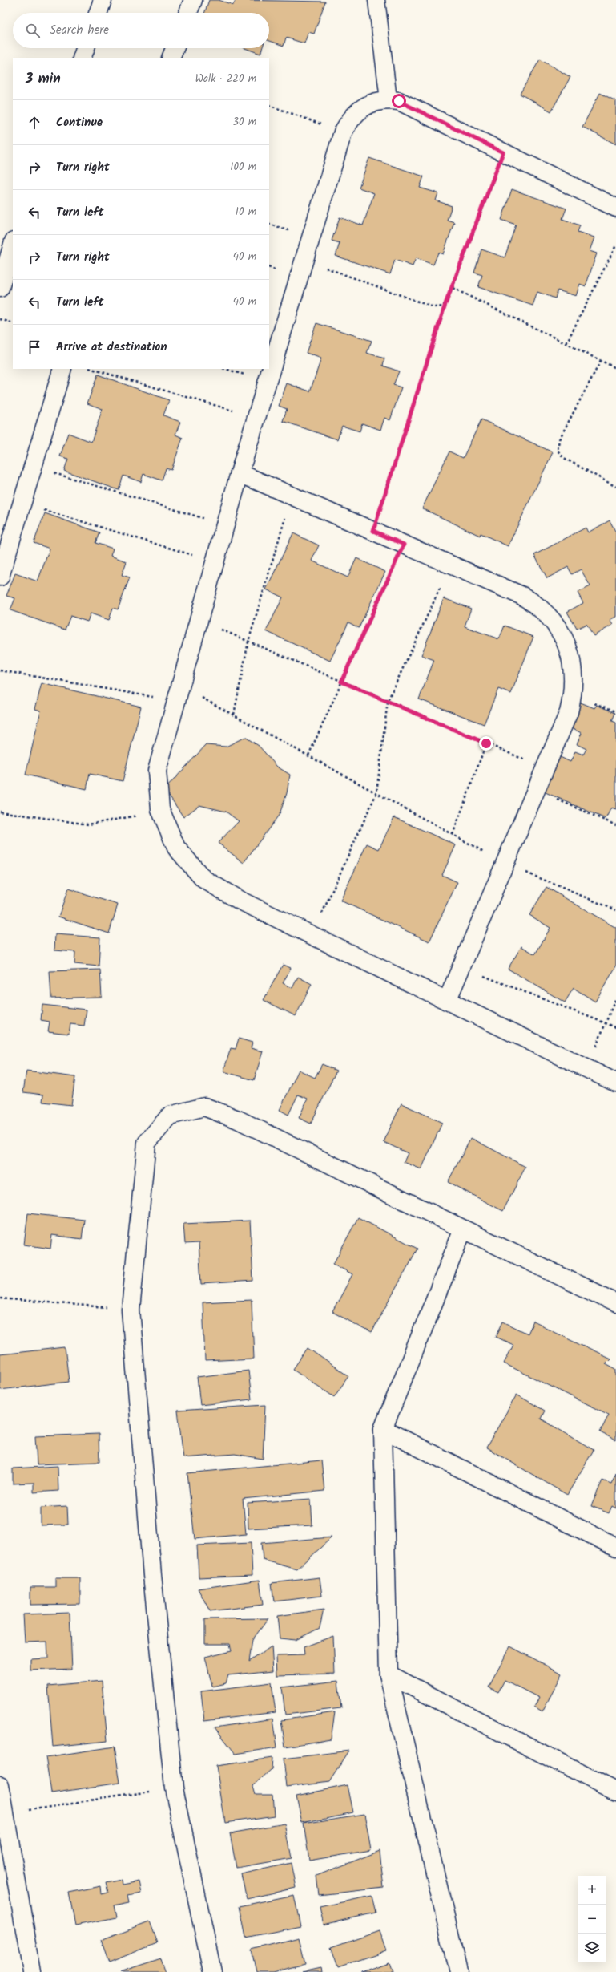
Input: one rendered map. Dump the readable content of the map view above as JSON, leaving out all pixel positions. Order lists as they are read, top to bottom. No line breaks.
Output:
{"page":{"search":"Search here","heading":["3 min","Walk · 220 m"],"list":[["Continue","30 m"],["Turn right","100 m"],["Turn left","10 m"],["Turn right","40 m"],["Turn left","40 m"],"Arrive at destination"],"map_buttons":["+","−"]}}
